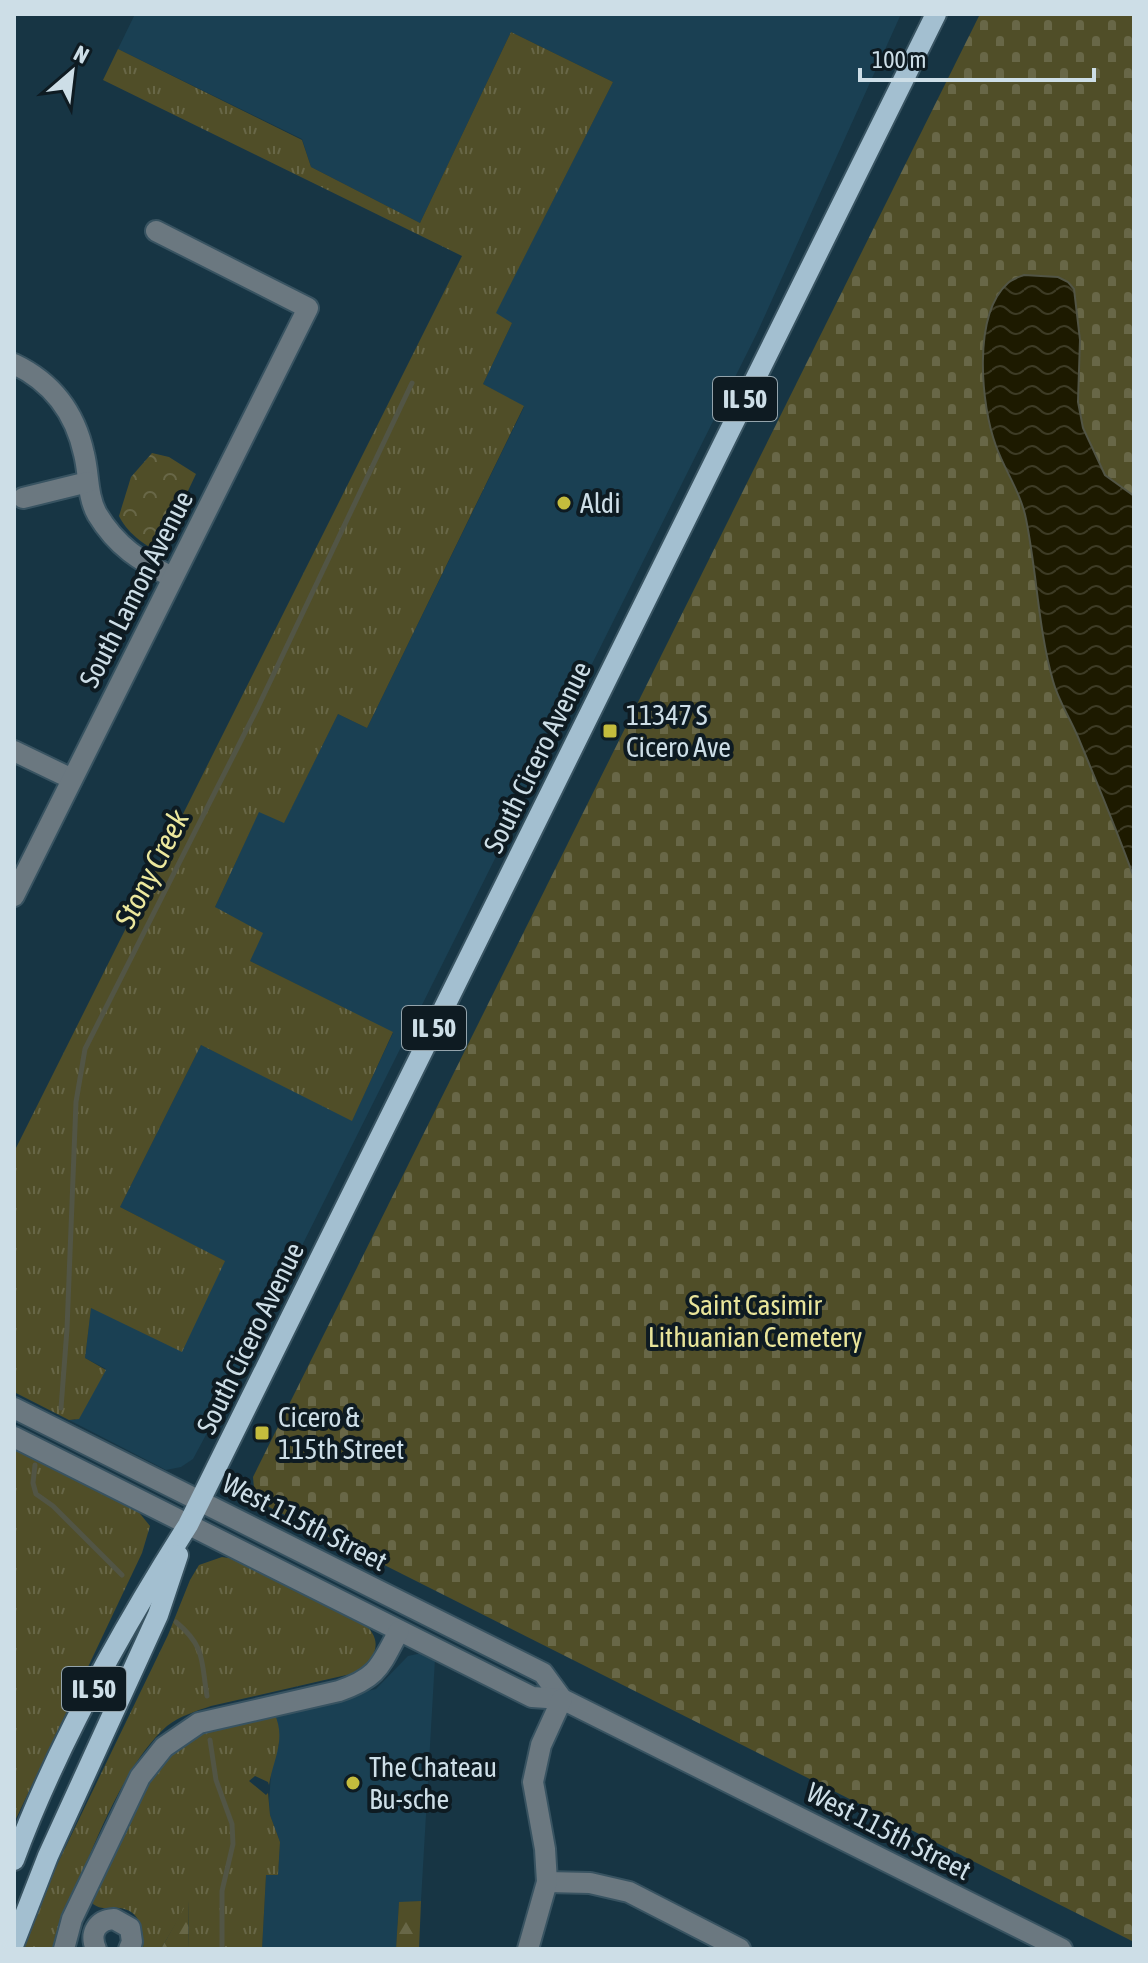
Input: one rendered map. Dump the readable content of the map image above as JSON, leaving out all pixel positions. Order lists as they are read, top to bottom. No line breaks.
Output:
{"streets":{"main road":["IL 50","South Cicero Avenue"],"street":["South Lamon Avenue","West 115th Street"]},"crossings":[["IL 50","South Cicero Avenue"],["IL 50","West 115th Street"],["South Cicero Avenue","West 115th Street"]],"water":["Stony Creek"],"parks":["Saint Casimir Lithuanian Cemetery"],"places":{"other":["Aldi","The Chateau Bu-sche"],"transit":["11347 S Cicero Ave","Cicero & 115th Street"]},"scale_bar":"100 m","north":"top right"}
